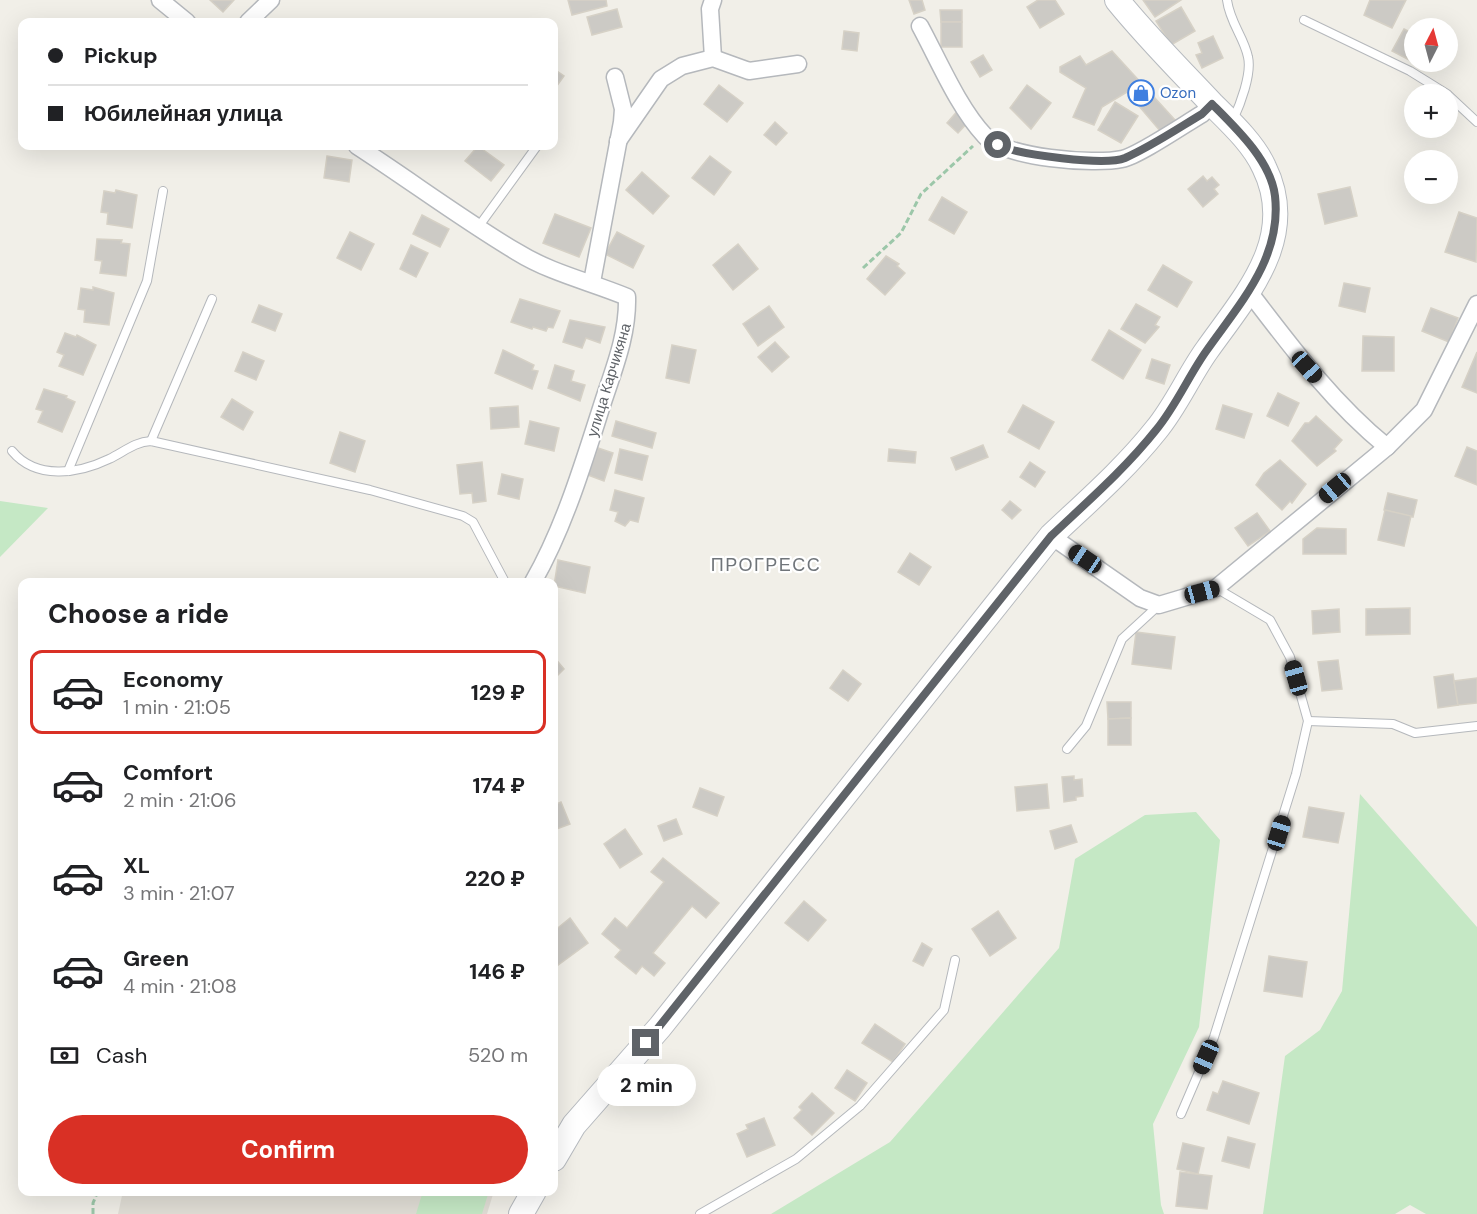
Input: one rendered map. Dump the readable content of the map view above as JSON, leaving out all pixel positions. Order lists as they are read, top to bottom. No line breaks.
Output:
{"streets":{"street":["улица Карчикяна"]},"districts":["ПРОГРЕСС"],"places":{"shop":["Ozon"]},"north":"top","page":{"map_buttons":["+","−"],"banner":["Pickup","Юбилейная улица"],"heading":"Choose a ride","list":[{"name":"Economy","note":"1 min · 21:05","value":"129 ₽"},{"name":"Comfort","note":"2 min · 21:06","value":"174 ₽"},{"name":"XL","note":"3 min · 21:07","value":"220 ₽"},{"name":"Green","note":"4 min · 21:08","value":"146 ₽"}],"pay":["Cash","520 m"],"bubble":"2 min","buttons":"Confirm"}}
